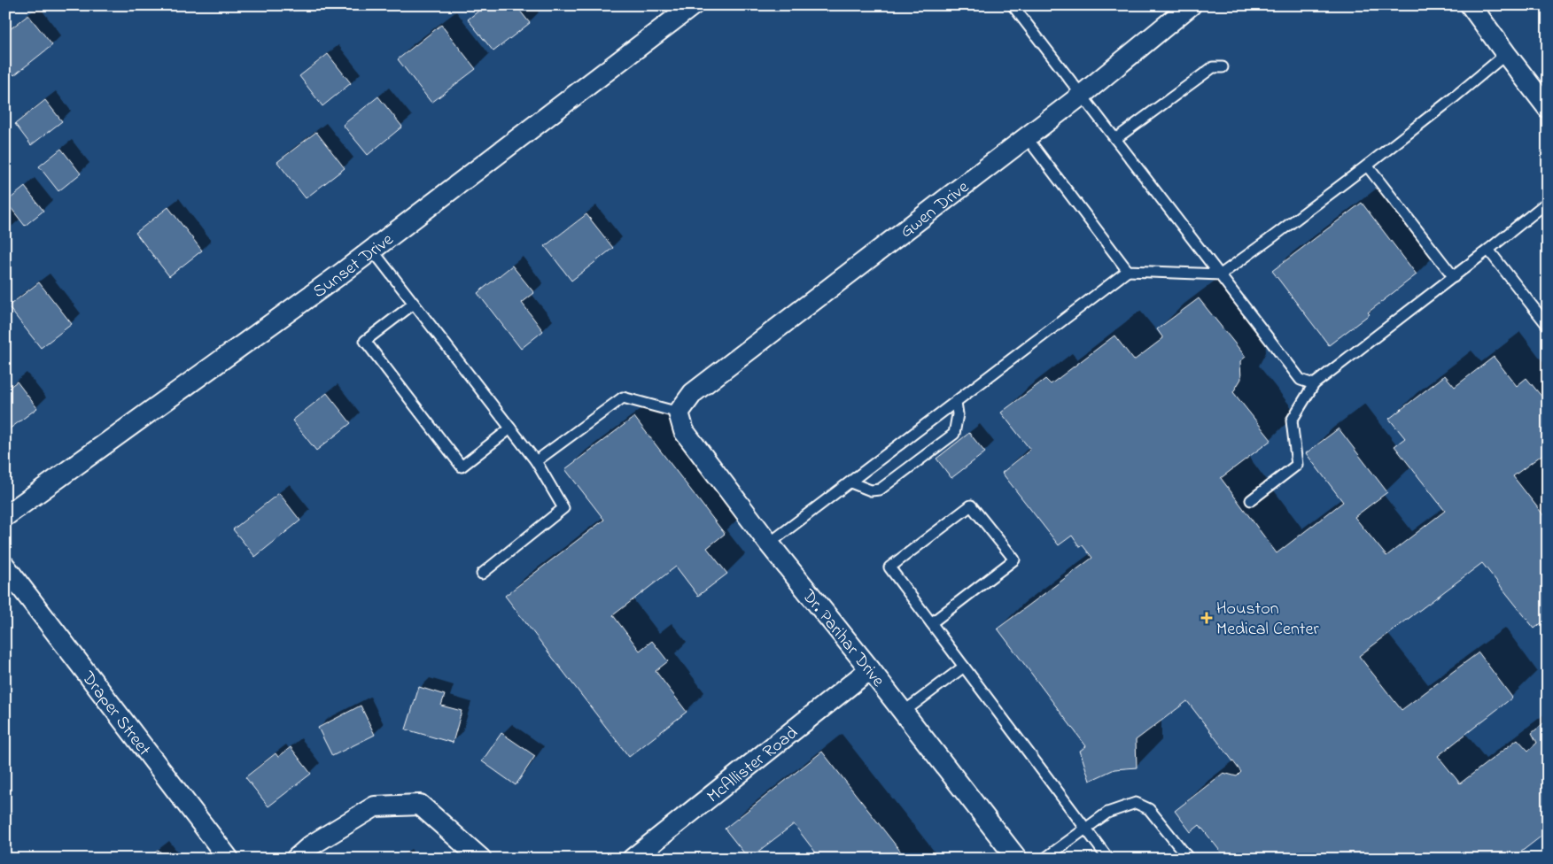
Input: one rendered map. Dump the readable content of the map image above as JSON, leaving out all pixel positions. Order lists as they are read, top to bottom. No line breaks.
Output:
{"streets":{"street":["Gwen Drive","Sunset Drive","Dr. Parihar Drive","Draper Street","McAllister Road"]},"crossings":[["Gwen Drive","Dr. Parihar Drive"],["Dr. Parihar Drive","McAllister Road"]],"places":{"health":["Houston Medical Center"]}}
